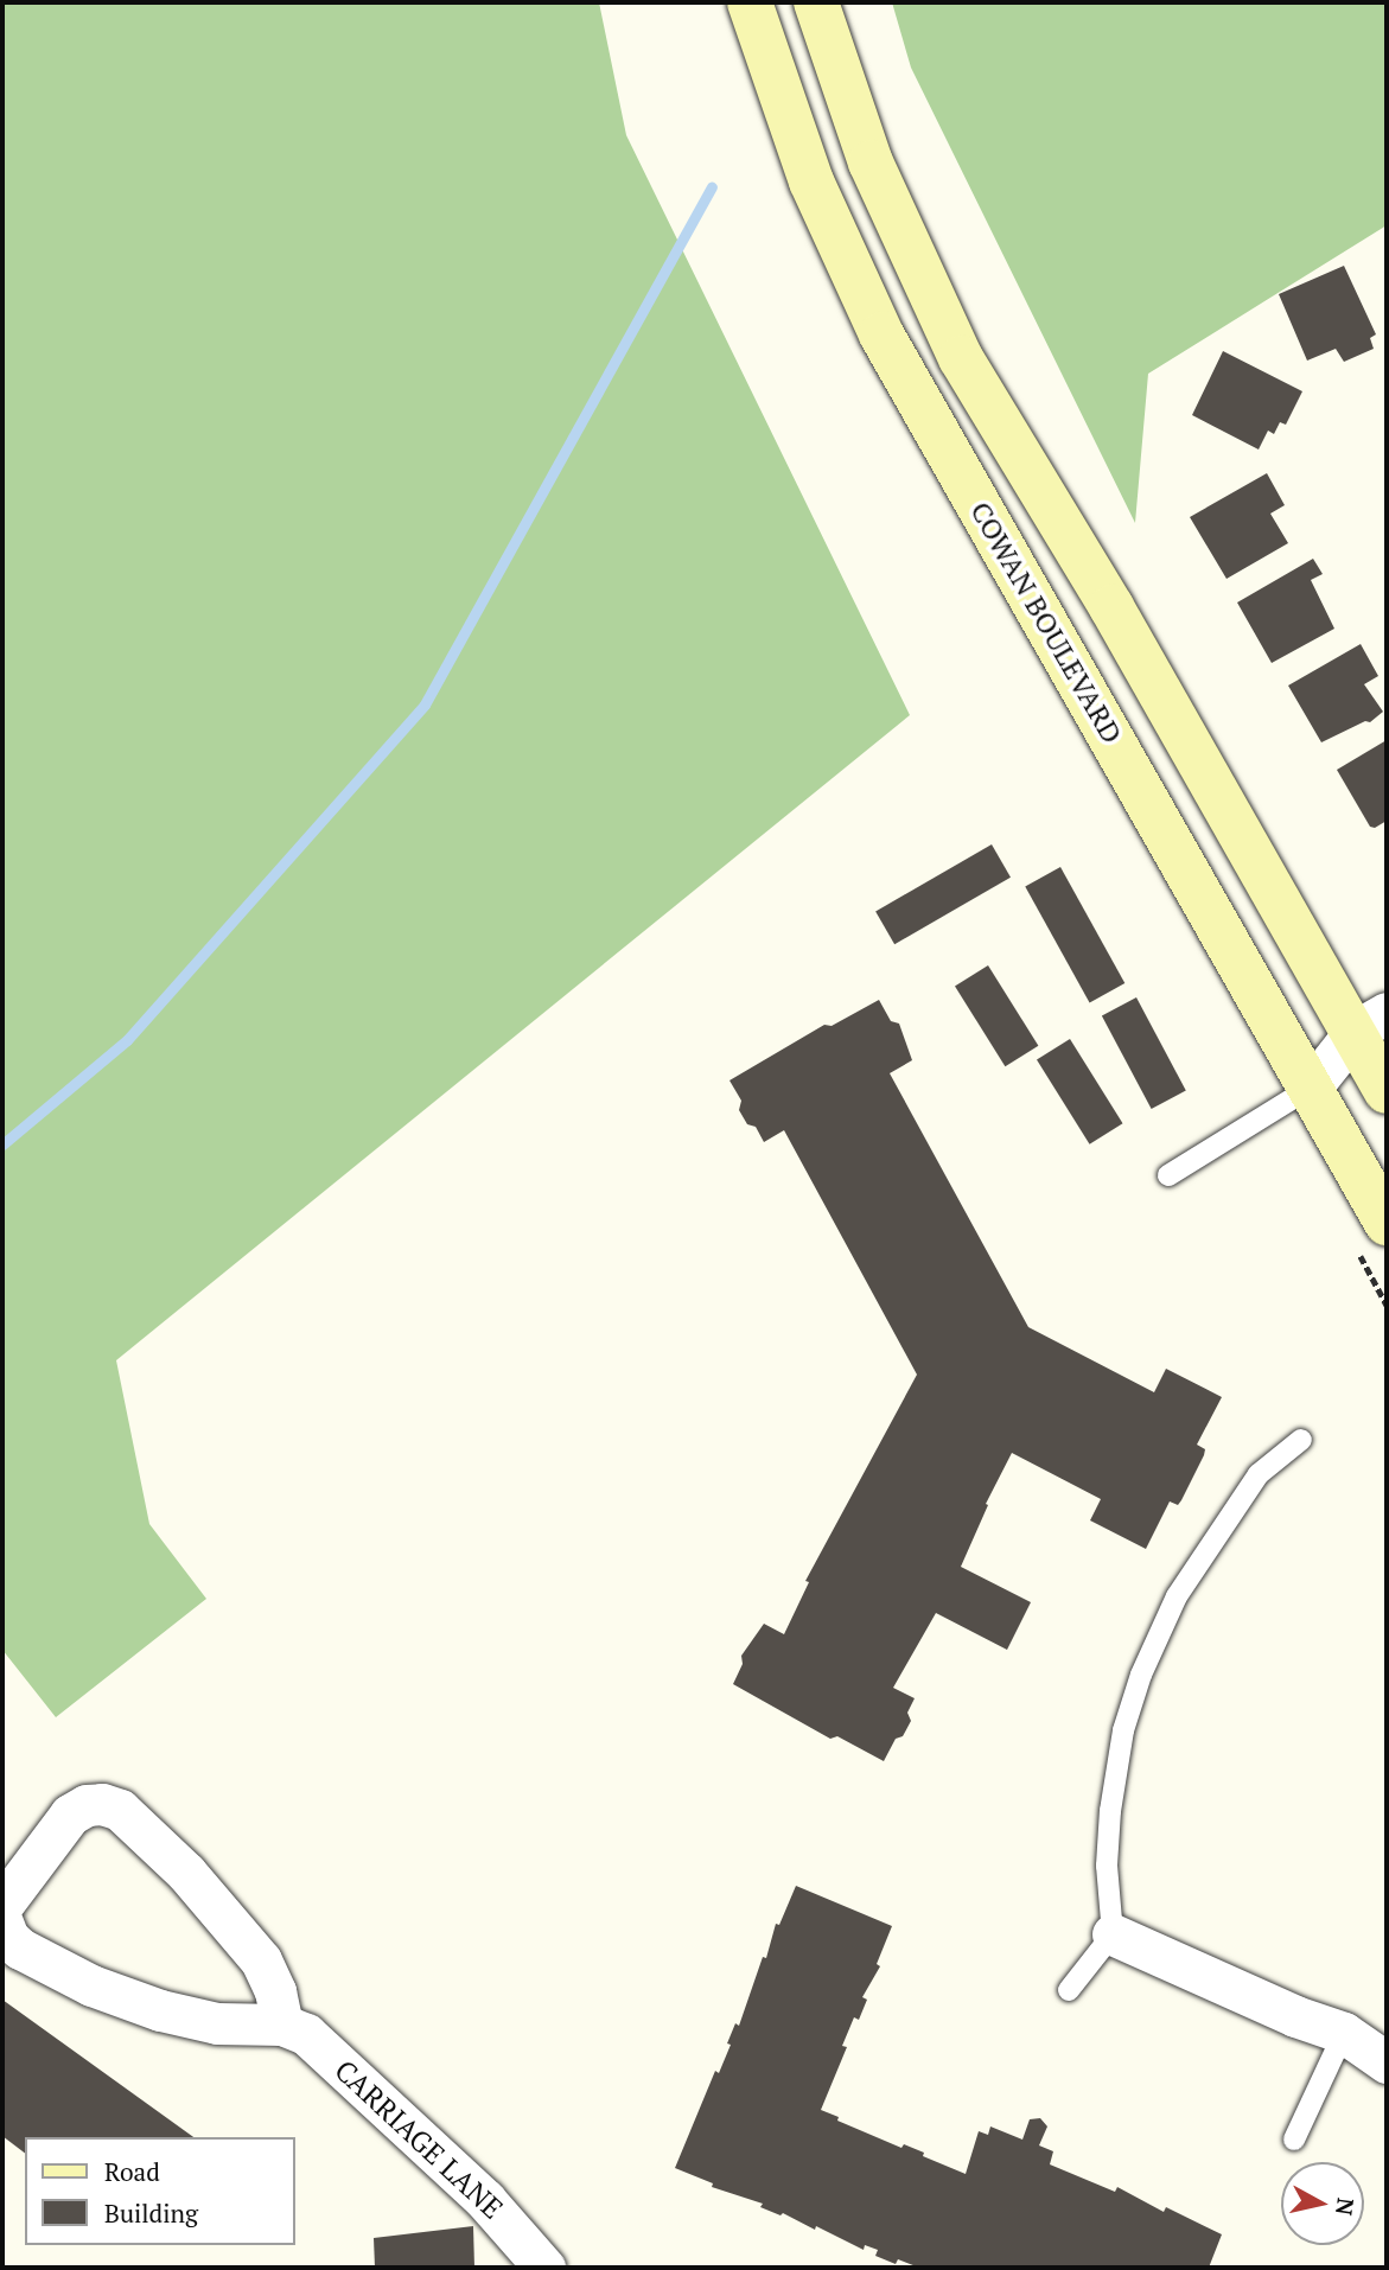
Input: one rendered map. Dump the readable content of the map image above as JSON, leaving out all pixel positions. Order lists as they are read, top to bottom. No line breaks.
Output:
{"streets":{"main road":["COWAN BOULEVARD"],"street":["CARRIAGE LANE"]},"legend":["Road","Building"],"north":"right"}
